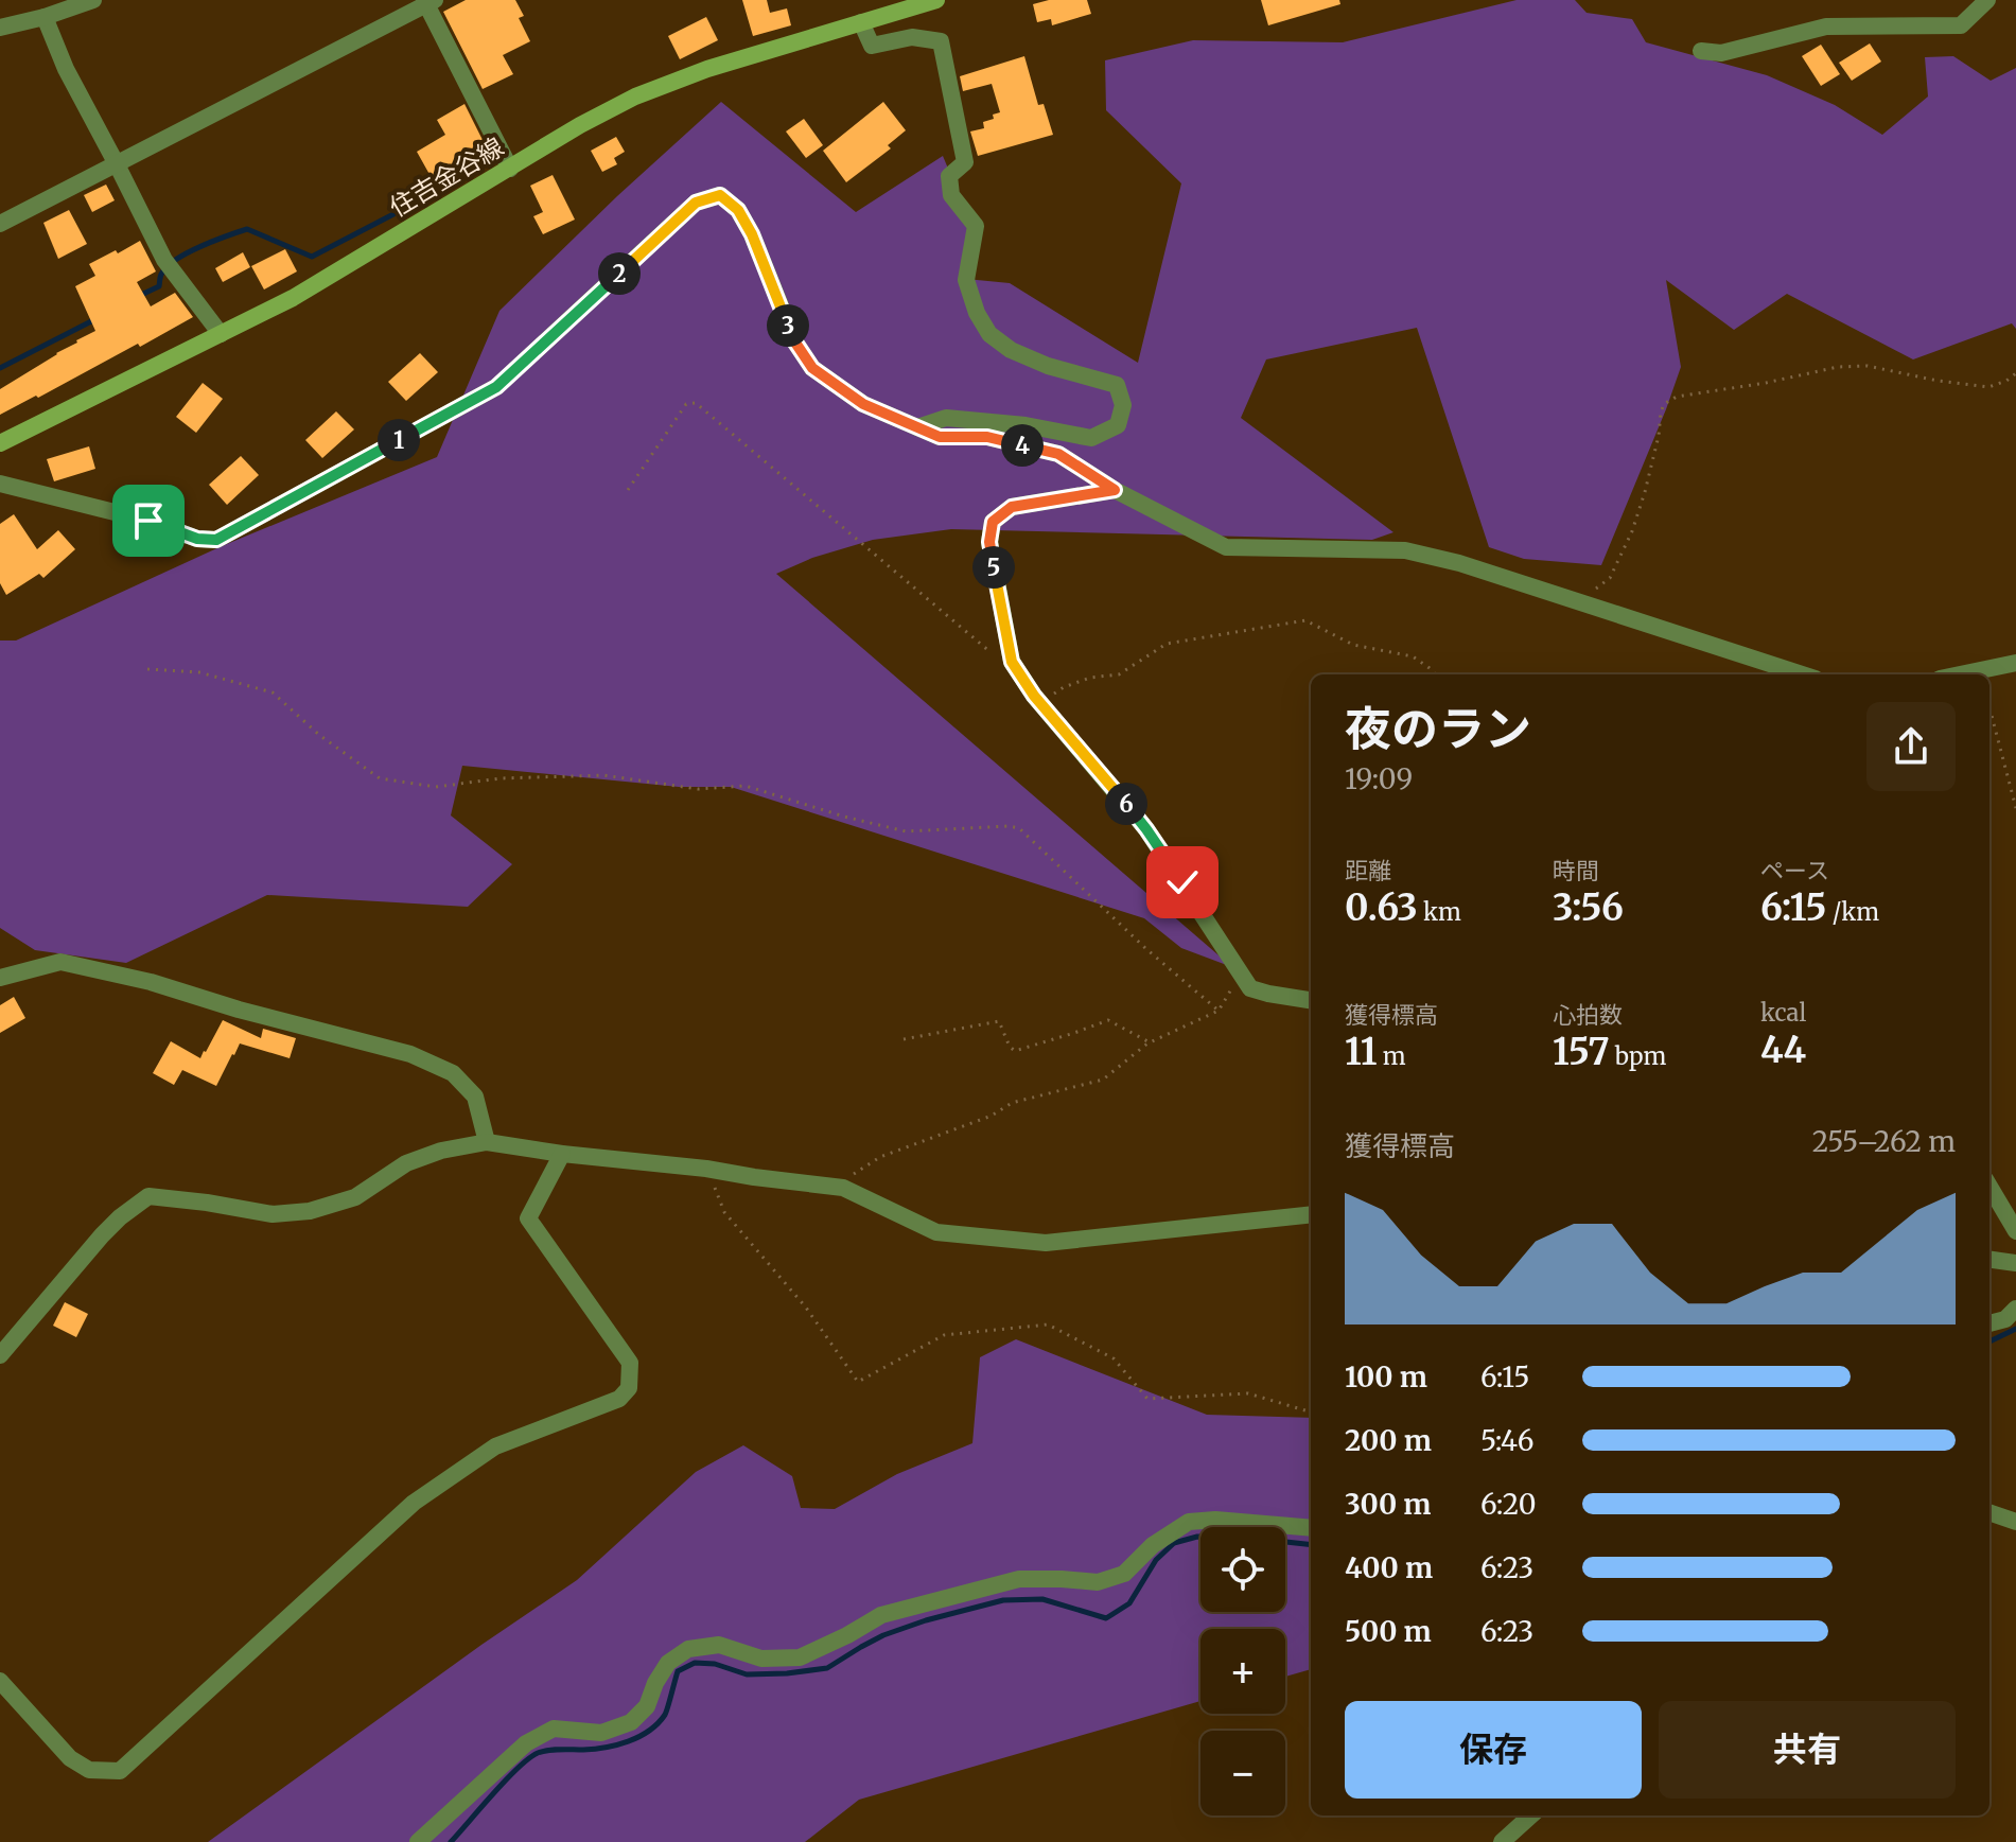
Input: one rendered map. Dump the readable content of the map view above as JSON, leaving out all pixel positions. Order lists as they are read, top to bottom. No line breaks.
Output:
{"streets":{"main road":["住吉金谷線"]},"page":{"pins":["2","3","1","4","5","6"],"heading":["夜のラン","19:09"],"stats":[["距離","0.63 km"],["時間","3:56"],["ペース","6:15 /km"],["獲得標高","11 m"],["心拍数","157 bpm"],["kcal","44"]],"chart":["獲得標高","255–262 m"],"list":[{"name":"100 m","note":"6:15"},{"name":"200 m","note":"5:46"},{"name":"300 m","note":"6:20"},{"name":"400 m","note":"6:23"},{"name":"500 m","note":"6:23"}],"map_buttons":["+","−"],"buttons":["保存","共有"]}}
